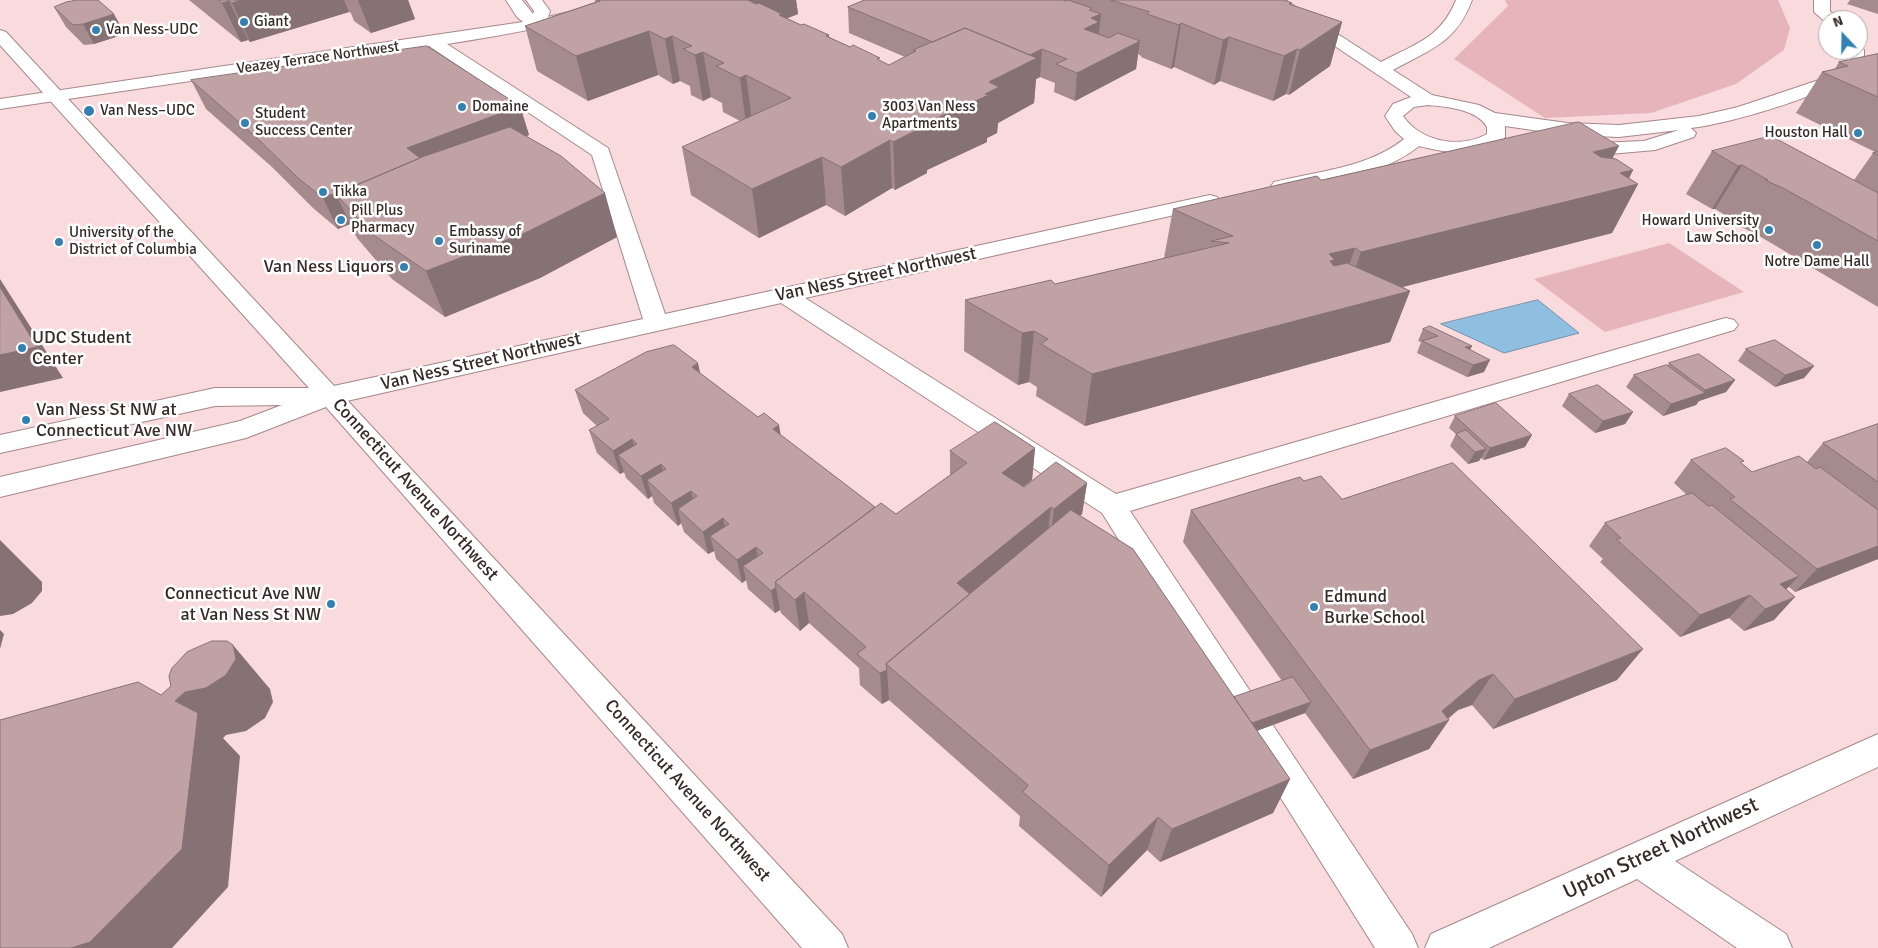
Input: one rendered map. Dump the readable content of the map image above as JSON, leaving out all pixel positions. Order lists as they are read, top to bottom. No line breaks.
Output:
{"streets":{"street":["Veazey Terrace Northwest","Van Ness Street Northwest","Connecticut Avenue Northwest","Upton Street Northwest"]},"crossings":[["Veazey Terrace Northwest","Connecticut Avenue Northwest"],["Van Ness Street Northwest","Connecticut Avenue Northwest"]],"places":["Giant","Van Ness-UDC","Domaine","Van Ness–UDC","3003 Van Ness Apartments","Student Success Center","Houston Hall","Tikka","Pill Plus Pharmacy","Howard University Law School","Embassy of Suriname","University of the District of Columbia","Notre Dame Hall","Van Ness Liquors","UDC Student Center","Van Ness St NW at Connecticut Ave NW","Connecticut Ave NW at Van Ness St NW","Edmund Burke School"],"north":"top"}
